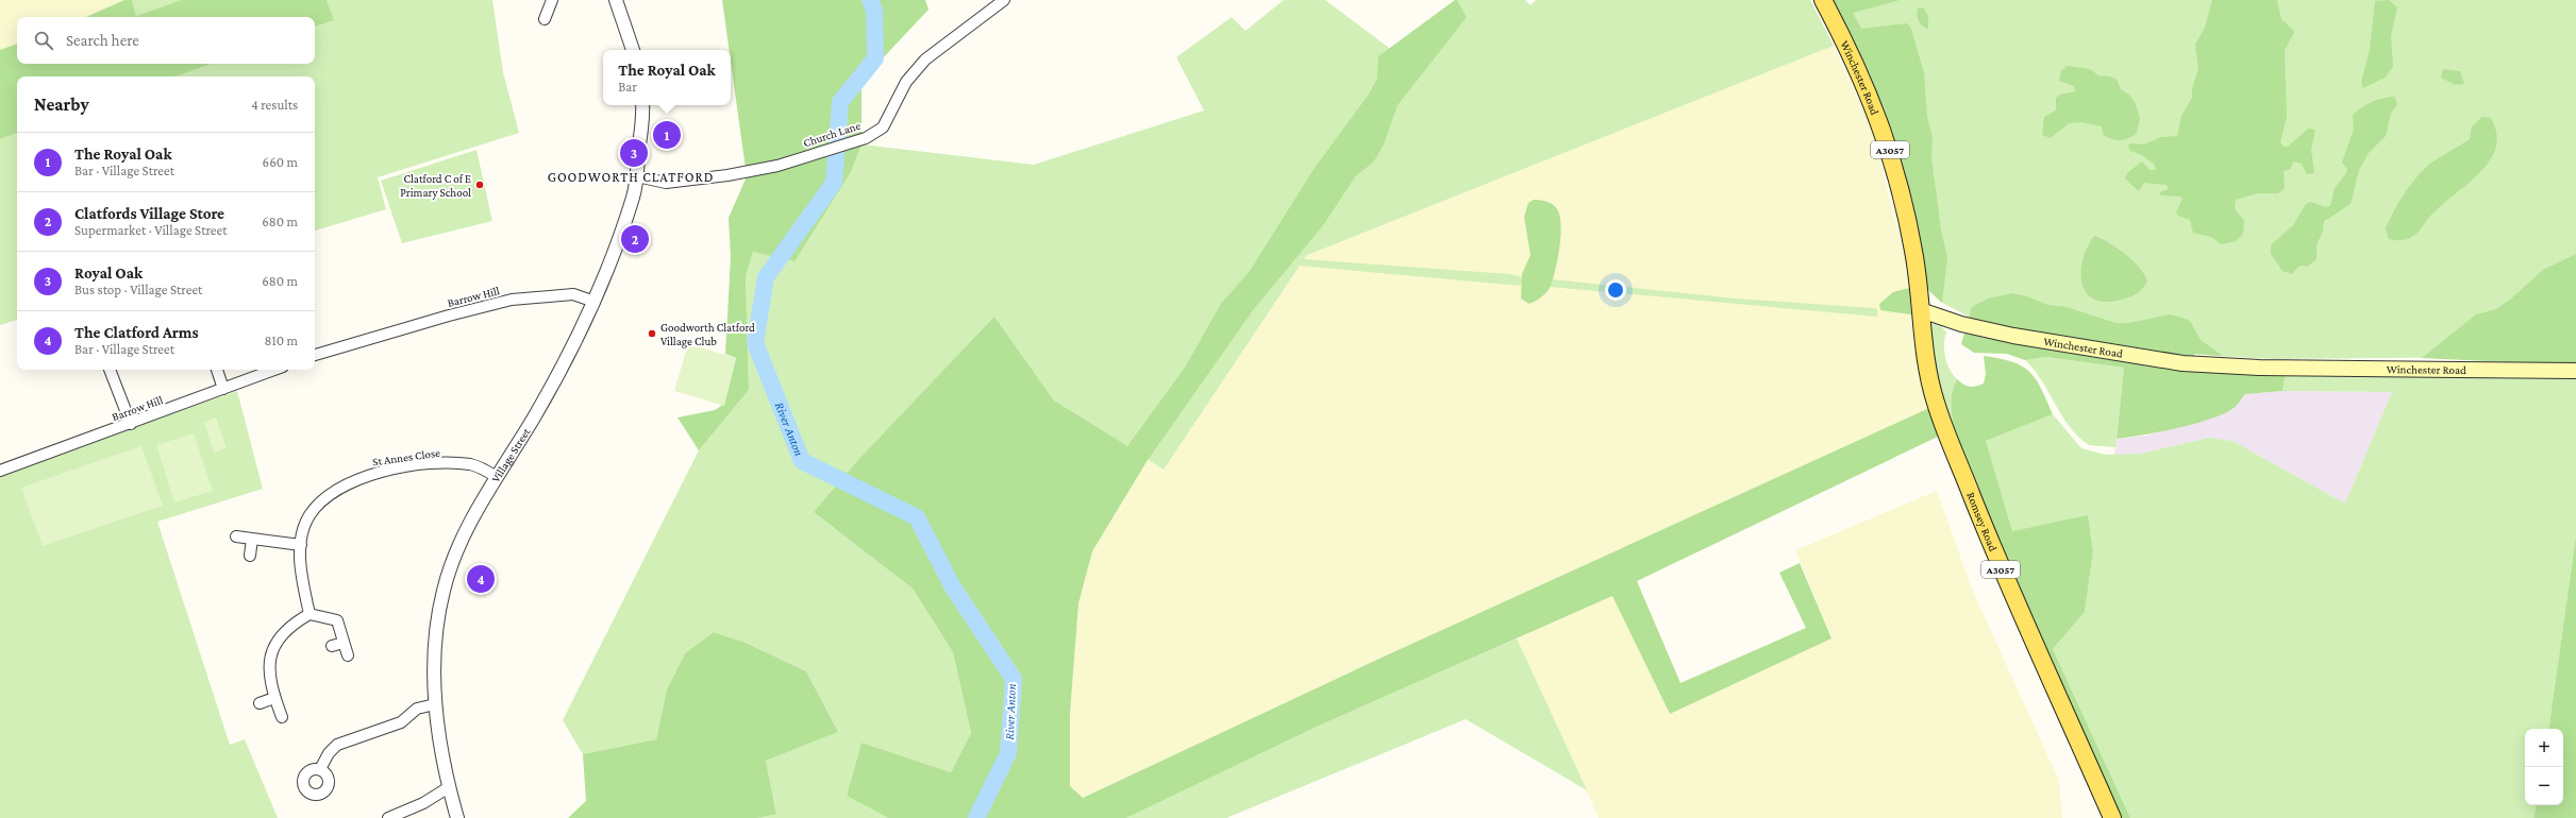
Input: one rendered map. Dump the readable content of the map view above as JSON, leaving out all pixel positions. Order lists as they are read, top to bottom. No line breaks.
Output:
{"streets":{"main road":["Winchester Road","A3057","Romsey Road"],"street":["Church Lane","Barrow Hill","Village Street","St Annes Close"]},"crossings":[["Winchester Road","Romsey Road"],["Church Lane","Village Street"],["Barrow Hill","Village Street"],["Village Street","St Annes Close"]],"districts":["GOODWORTH CLATFORD"],"water":["River Anton"],"places":["Clatford C of E Primary School","Goodworth Clatford Village Club"],"page":{"search":"Search here","popup":["The Royal Oak","Bar"],"heading":["Nearby","4 results"],"pins":["1","3","2","4"],"list":[{"mark":"1","name":"The Royal Oak","note":"Bar · Village Street","value":"660 m"},{"mark":"2","name":"Clatfords Village Store","note":"Supermarket · Village Street","value":"680 m"},{"mark":"3","name":"Royal Oak","note":"Bus stop · Village Street","value":"680 m"},{"mark":"4","name":"The Clatford Arms","note":"Bar · Village Street","value":"810 m"}],"map_buttons":["+","−"]}}
